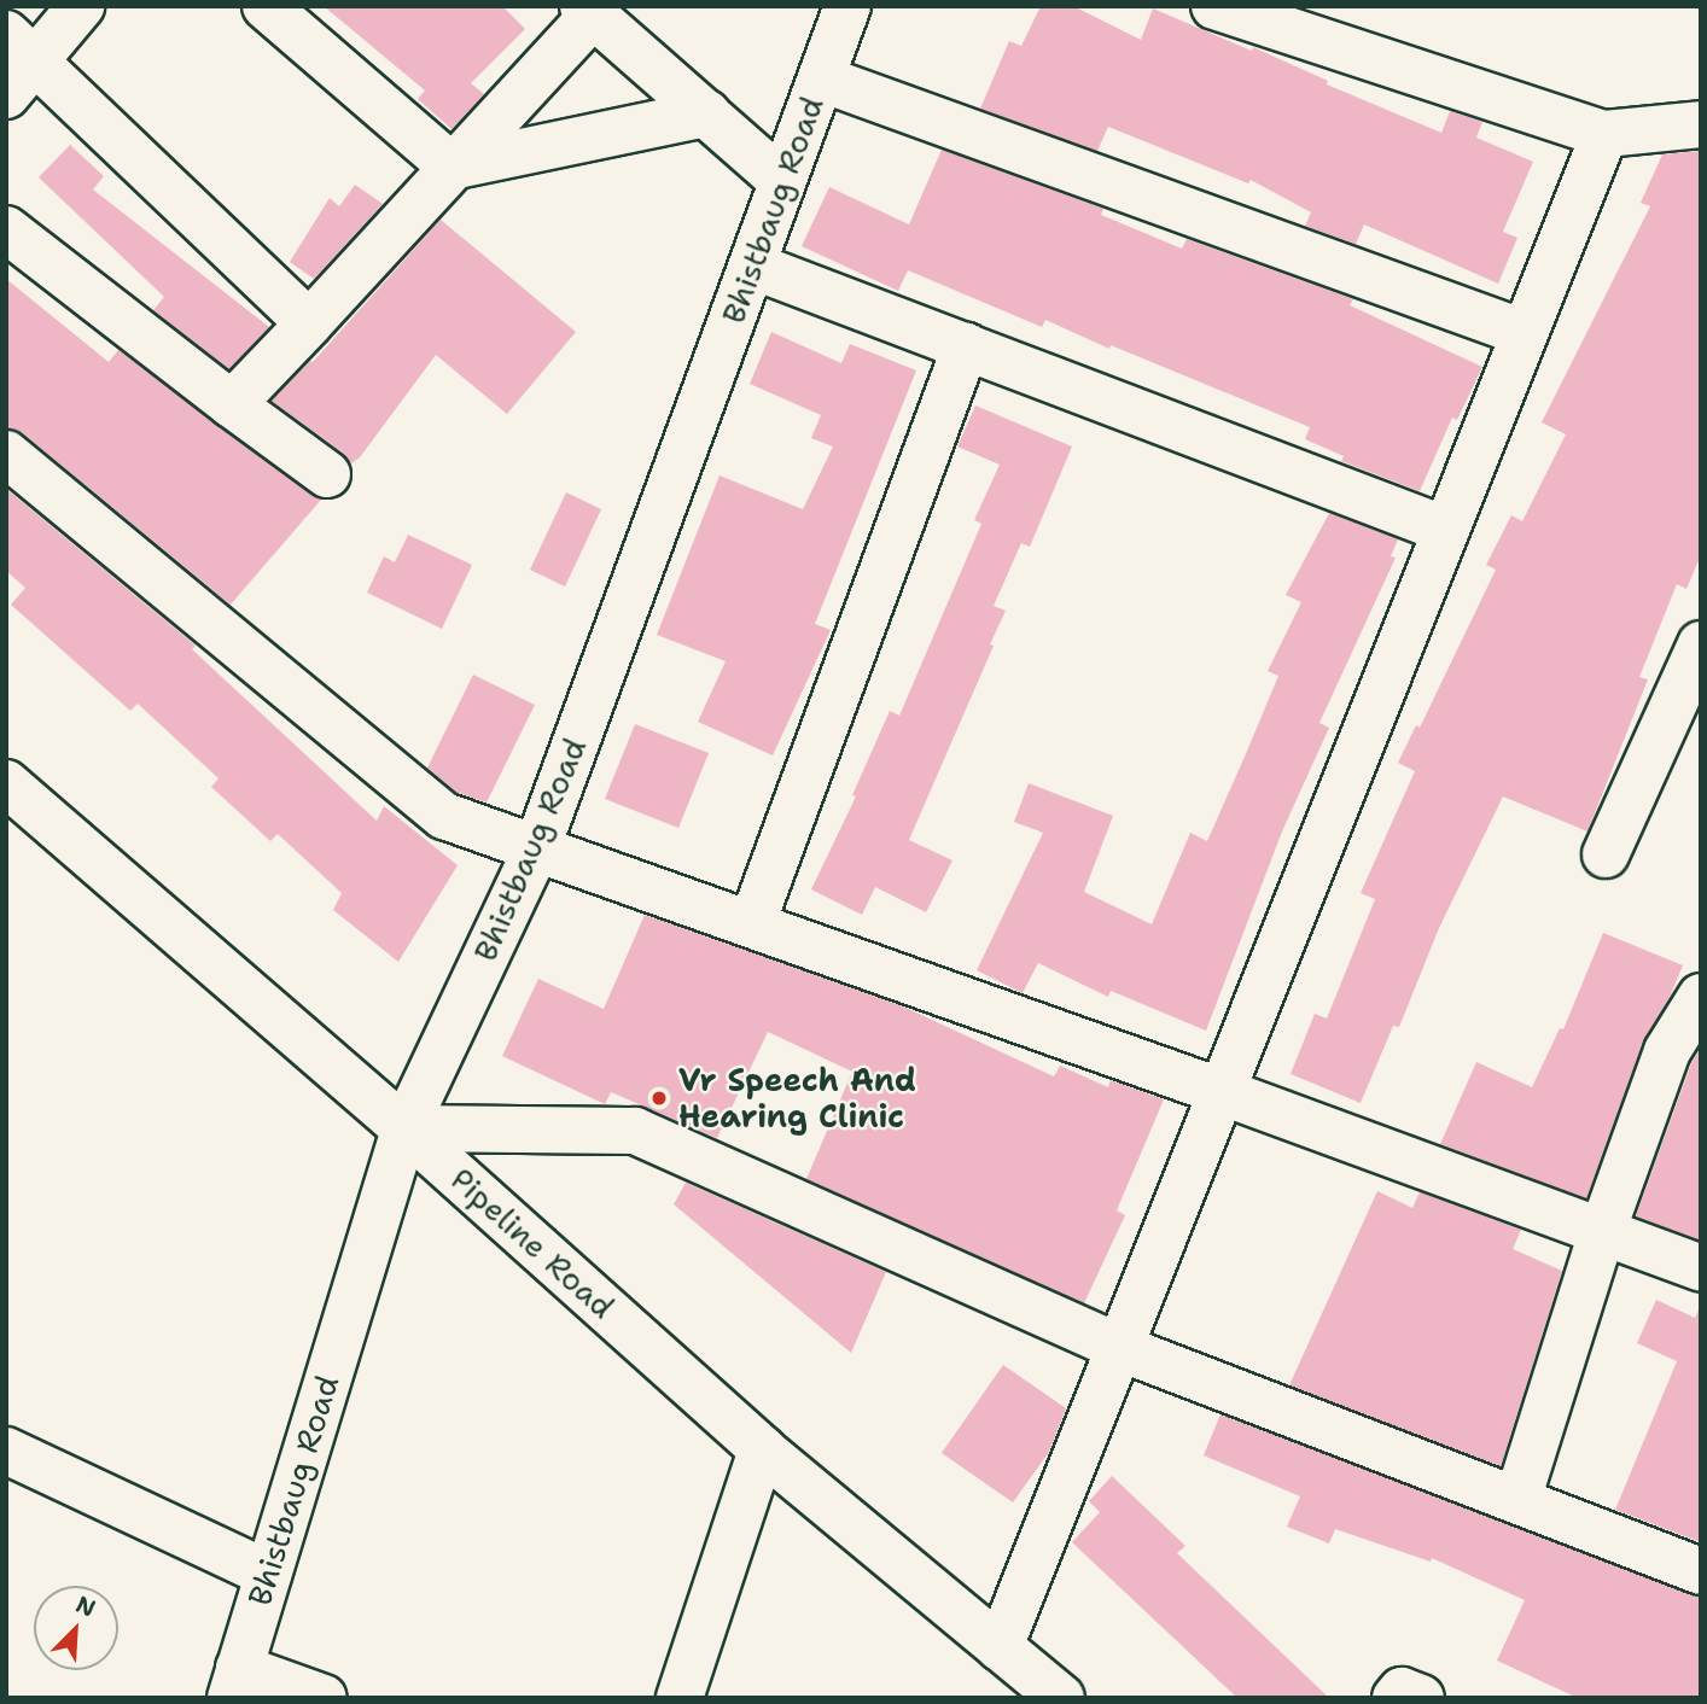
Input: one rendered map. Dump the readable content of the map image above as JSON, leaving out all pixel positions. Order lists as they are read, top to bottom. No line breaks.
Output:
{"streets":{"street":["Bhistbaug Road","Pipeline Road"]},"crossings":[["Bhistbaug Road","Pipeline Road"]],"places":["Vr Speech And Hearing Clinic"],"north":"top right"}
